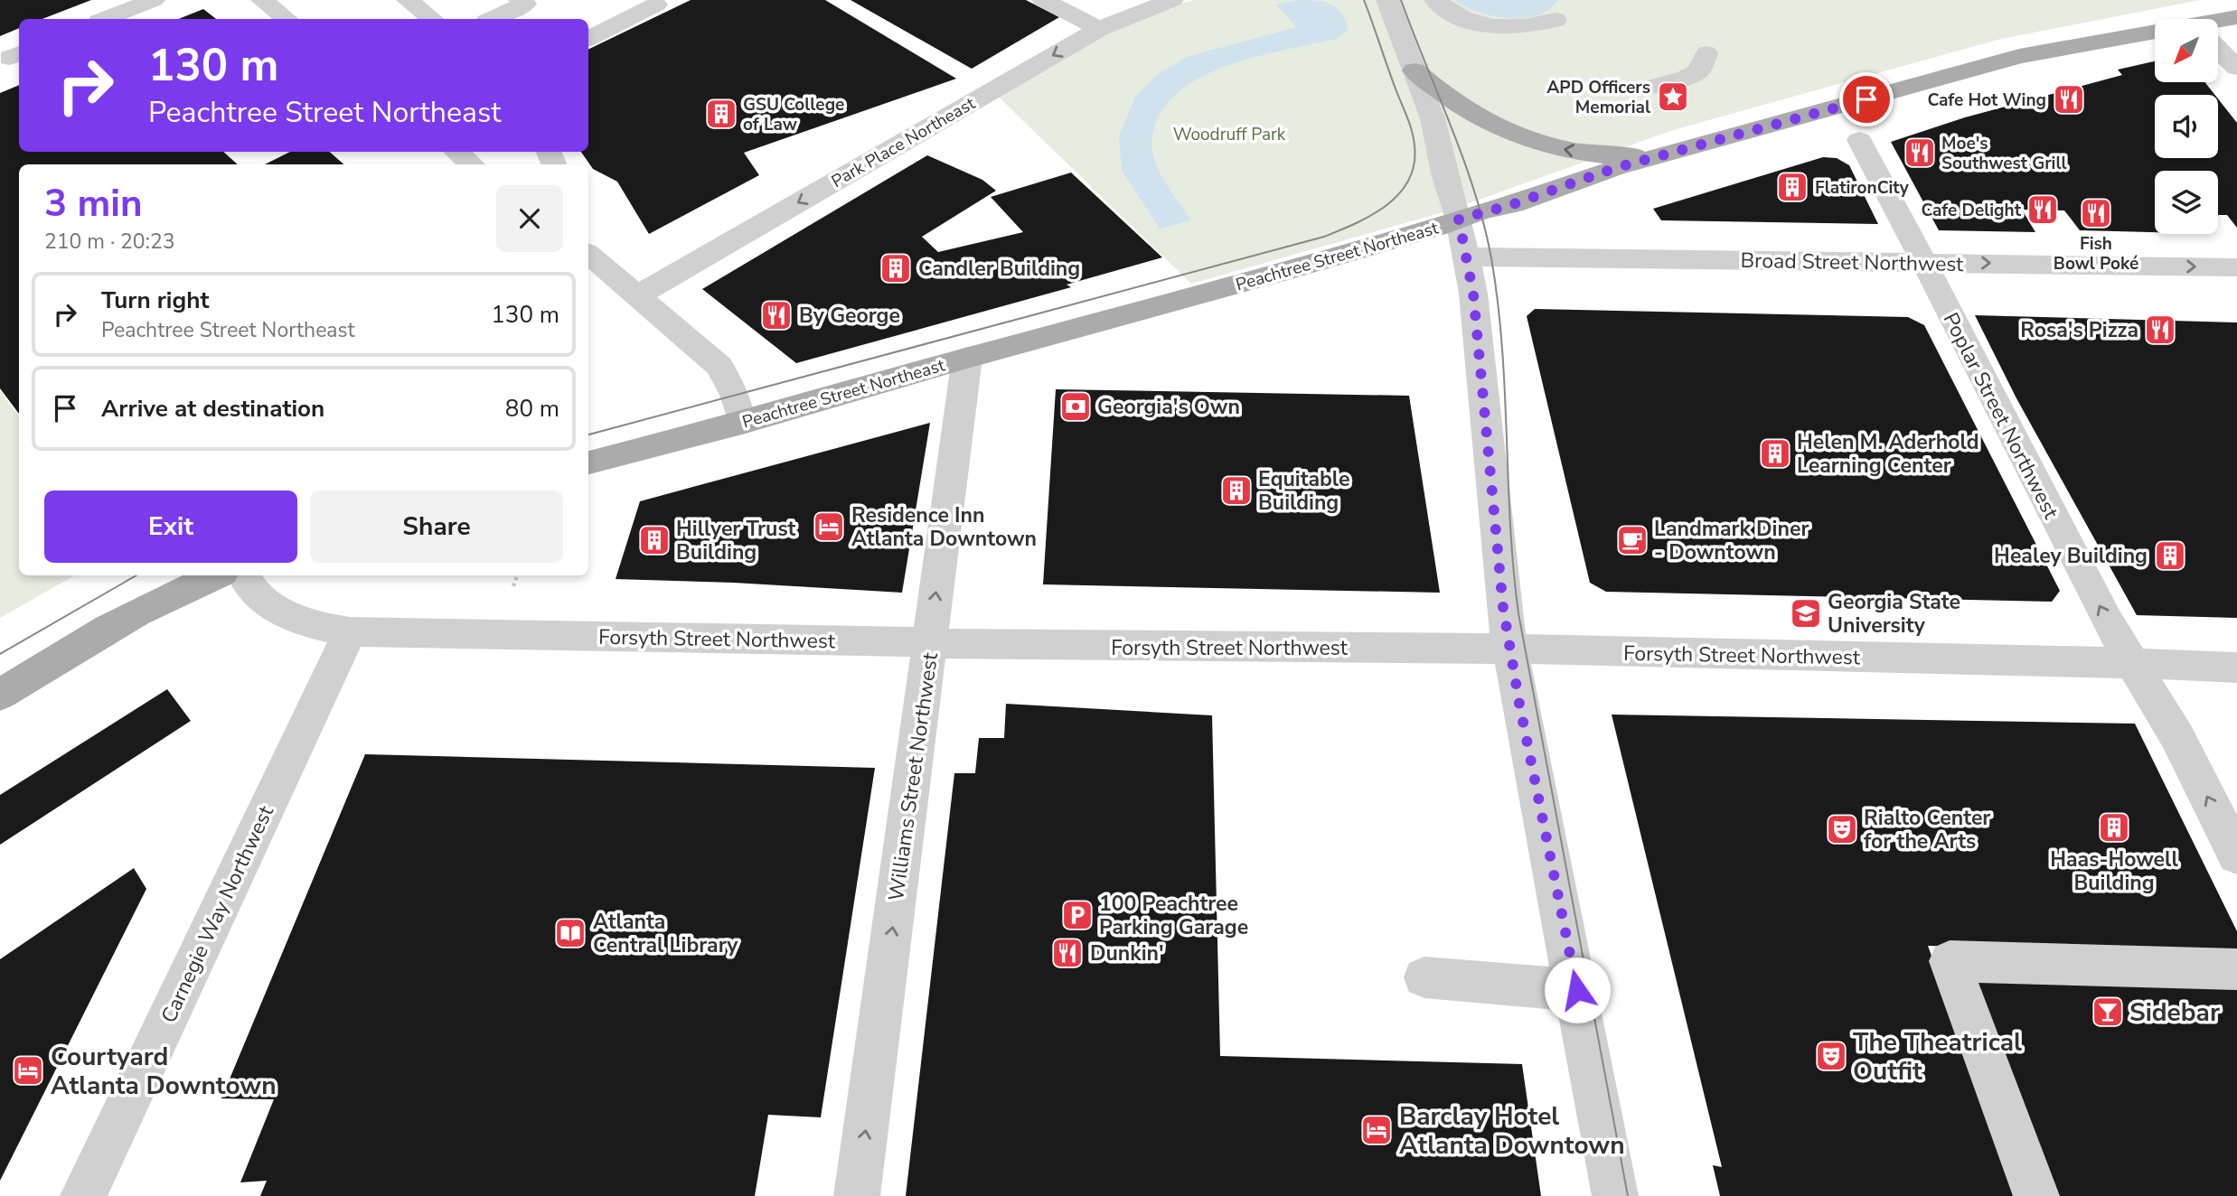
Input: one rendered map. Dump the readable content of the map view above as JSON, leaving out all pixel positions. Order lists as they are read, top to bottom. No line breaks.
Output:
{"streets":{"main road":["Peachtree Street Northeast"],"street":["Park Place Northeast","Broad Street Northwest","Poplar Street Northwest","Forsyth Street Northwest","Williams Street Northwest","Carnegie Way Northwest"]},"crossings":[["Peachtree Street Northeast","Williams Street Northwest"],["Broad Street Northwest","Poplar Street Northwest"],["Poplar Street Northwest","Forsyth Street Northwest"],["Forsyth Street Northwest","Williams Street Northwest"],["Forsyth Street Northwest","Carnegie Way Northwest"]],"one_way":["Park Place Northeast","Broad Street Northwest","Poplar Street Northwest","Williams Street Northwest"],"parks":["Woodruff Park"],"places":{"place":["APD Officers Memorial"],"restaurant":["Cafe Hot Wing","Moe's Southwest Grill","Cafe Delight","Fish Bowl Poké","By George","Rosa's Pizza","Dunkin'"],"building":["GSU College of Law","FlatironCity","Candler Building","Helen M. Aderhold Learning Center","Equitable Building","Hillyer Trust Building","Healey Building","Haas-Howell Building"],"bank":["Georgia's Own"],"hotel":["Residence Inn Atlanta Downtown","Courtyard Atlanta Downtown","Barclay Hotel Atlanta Downtown"],"cafe":["Landmark Diner - Downtown"],"school or university":["Georgia State University"],"theatre":["Rialto Center for the Arts","The Theatrical Outfit"],"parking":["100 Peachtree Parking Garage"],"library":["Atlanta Central Library"],"bar":["Sidebar"]},"north":"bottom left","page":{"turn":["130 m","Peachtree Street Northeast"],"heading":["3 min","210 m · 20:23"],"list":[{"name":"Turn right","note":"Peachtree Street Northeast","value":"130 m"},{"name":"Arrive at destination","value":"80 m"}],"buttons":["Exit","Share"]}}
